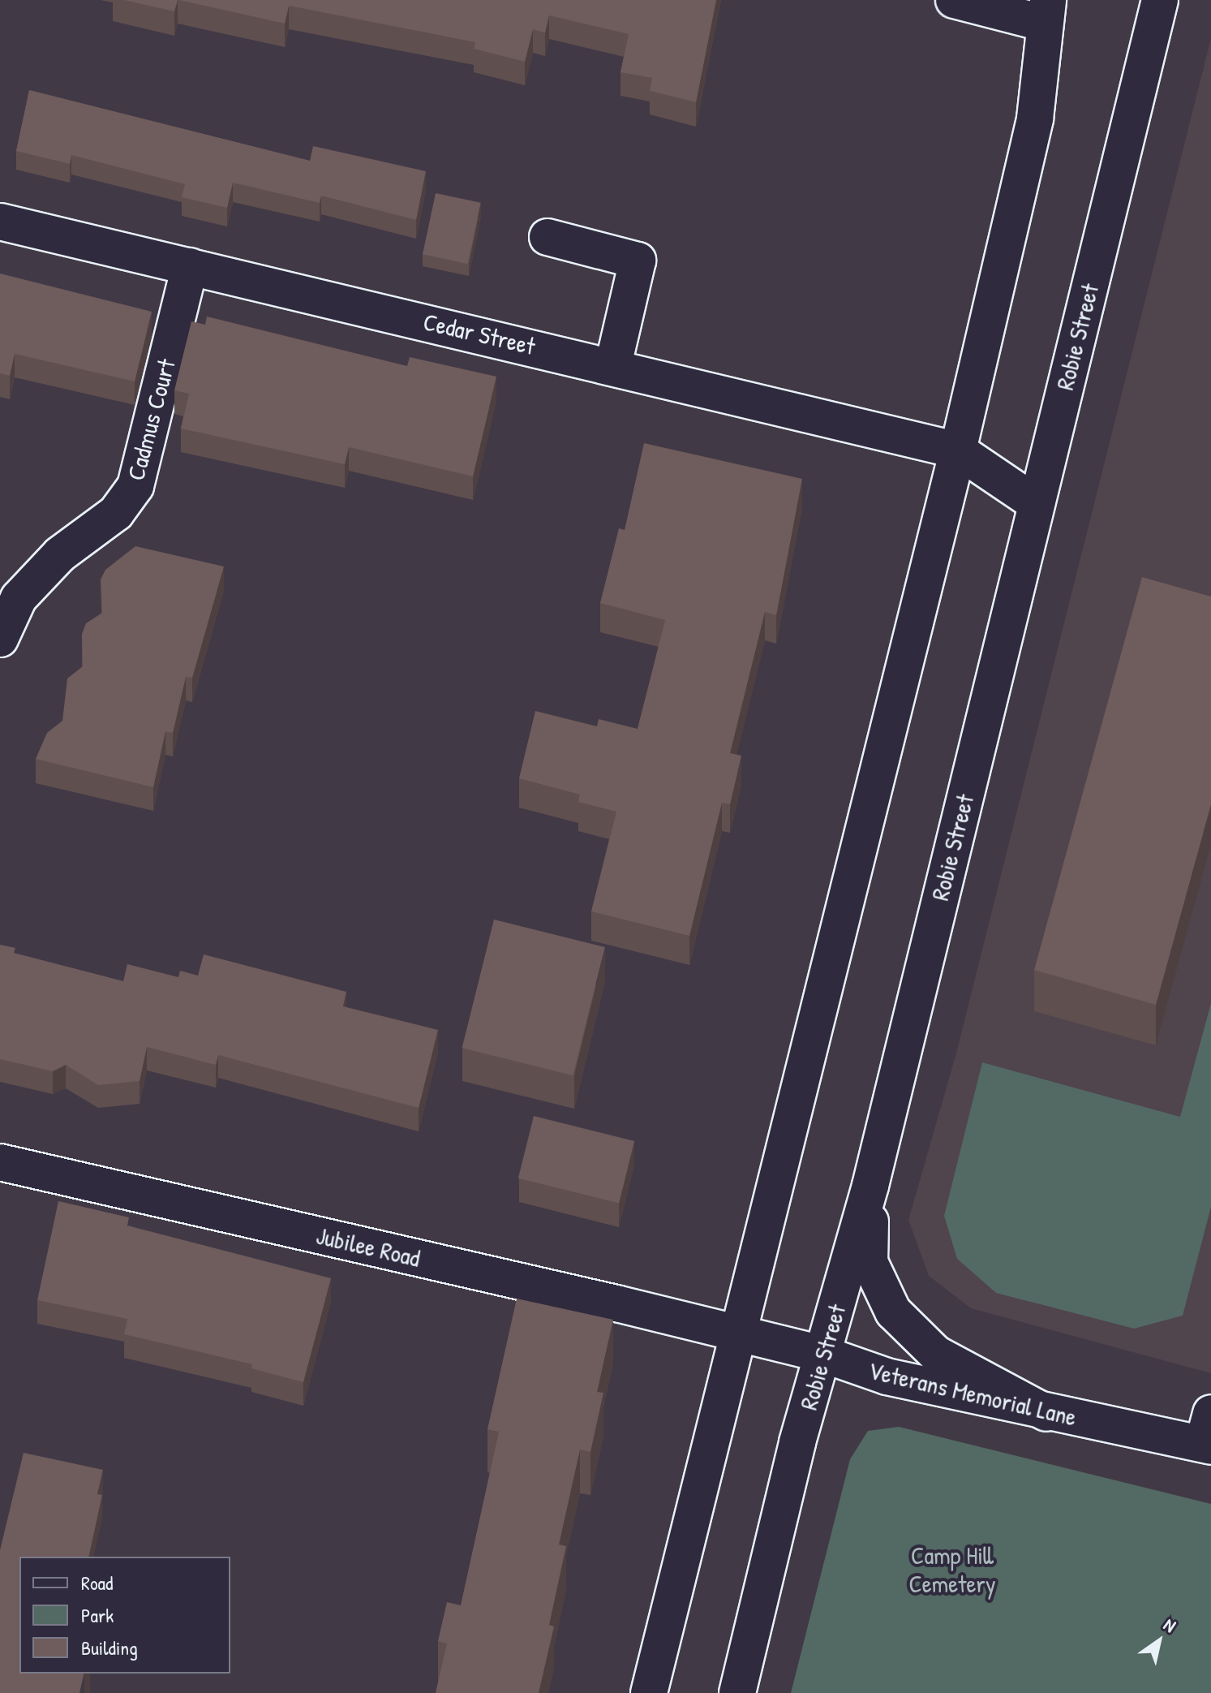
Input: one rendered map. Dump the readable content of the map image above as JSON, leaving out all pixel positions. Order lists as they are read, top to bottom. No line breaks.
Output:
{"streets":{"main road":["Cedar Street","Robie Street","Cadmus Court","Jubilee Road","Veterans Memorial Lane"]},"crossings":[["Cedar Street","Cadmus Court"],["Robie Street","Veterans Memorial Lane"],["Jubilee Road","Veterans Memorial Lane"]],"parks":["Camp Hill Cemetery"],"legend":["Road","Park","Building"],"north":"top right"}
